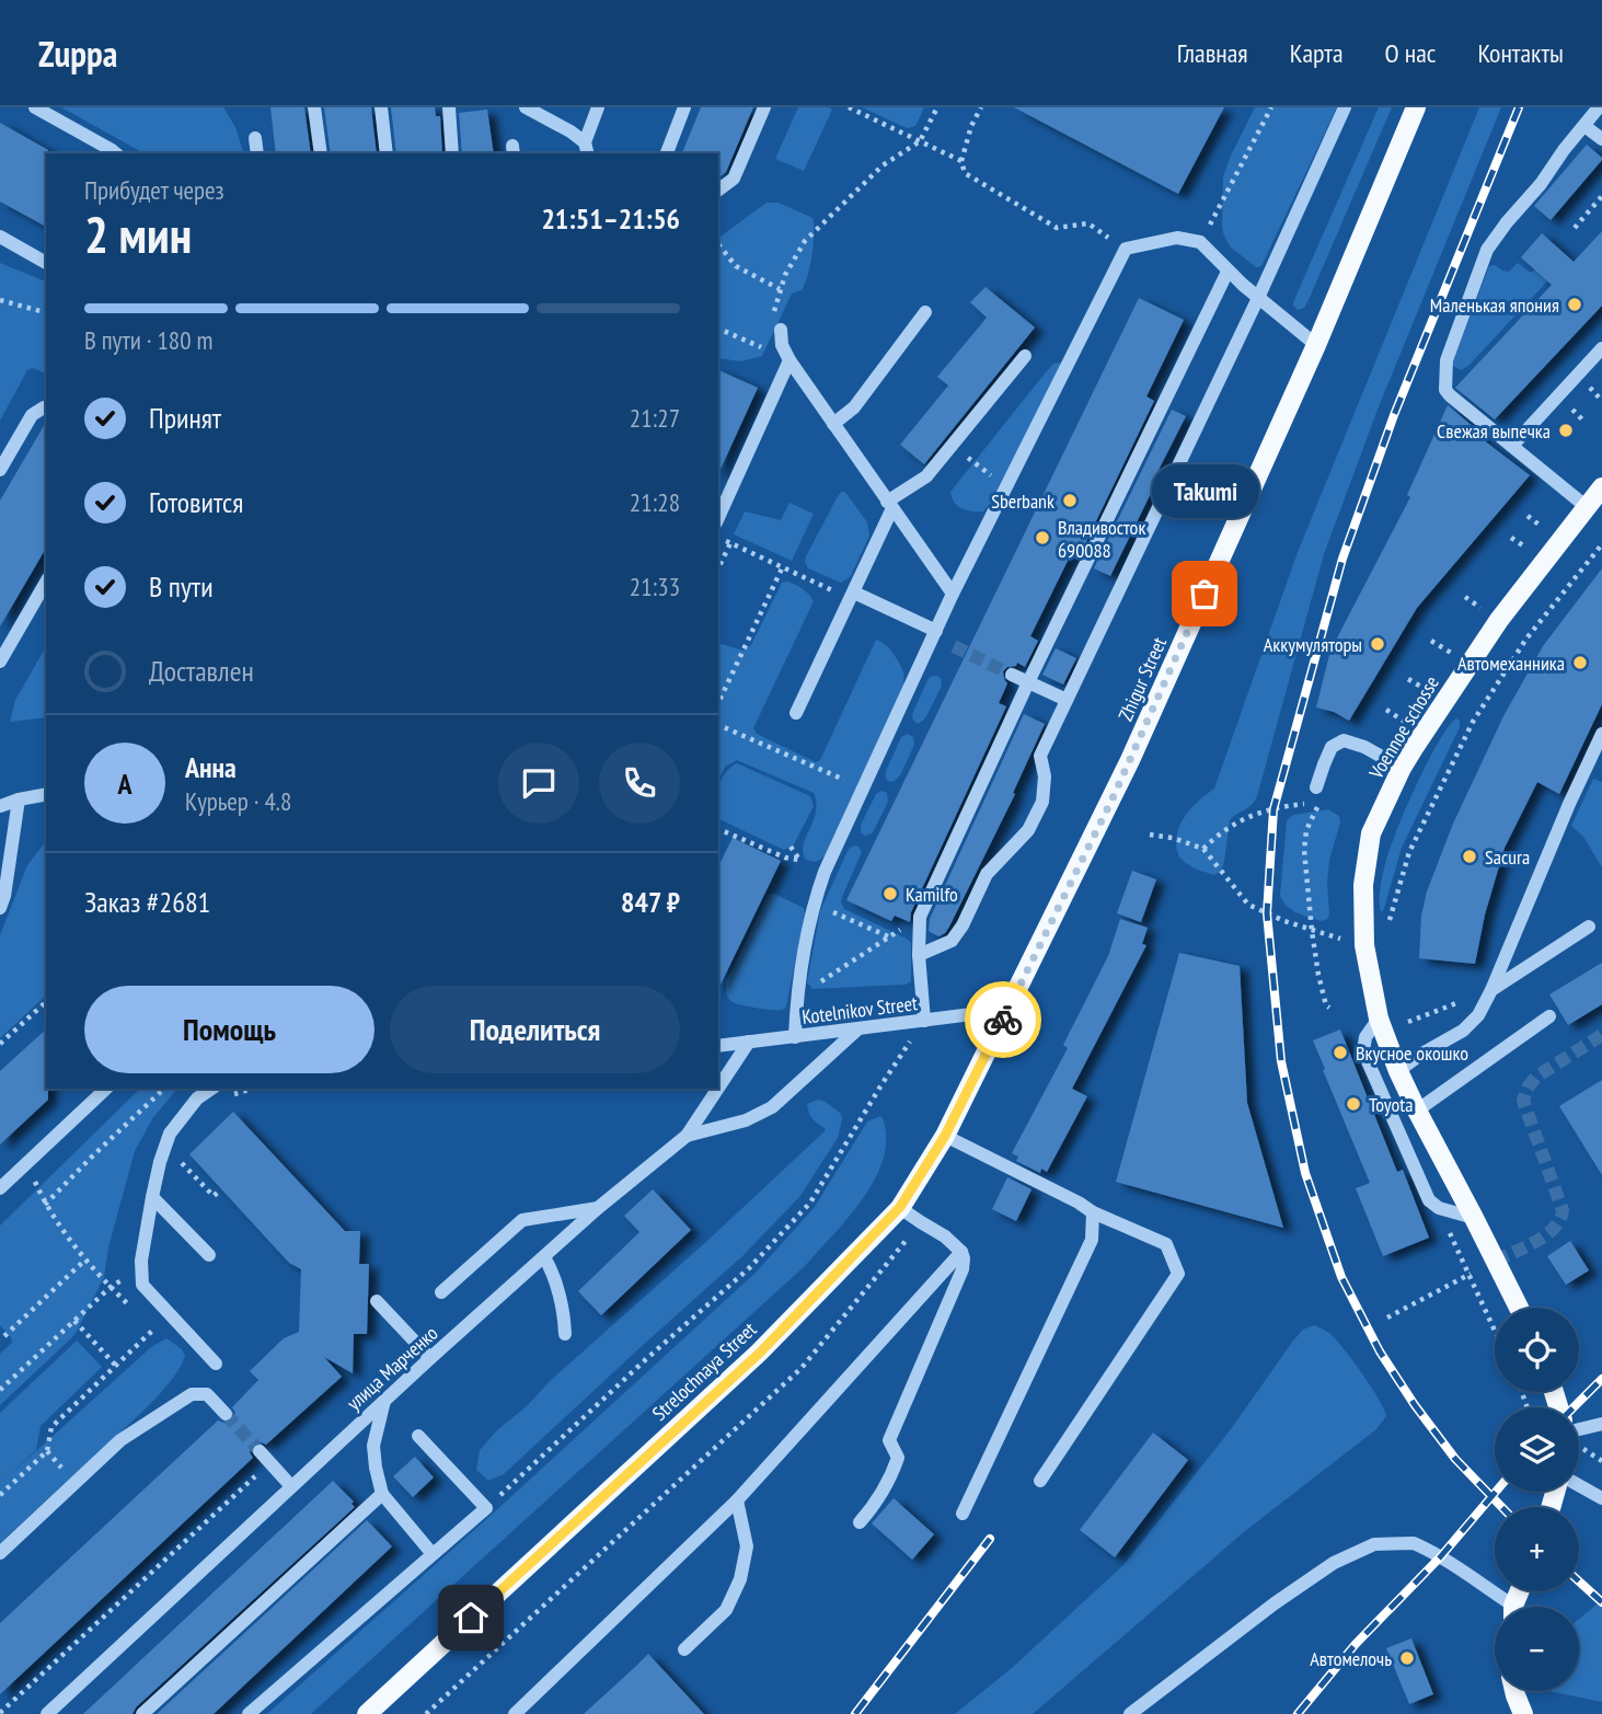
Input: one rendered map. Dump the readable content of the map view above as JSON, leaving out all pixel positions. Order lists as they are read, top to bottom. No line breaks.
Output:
{"streets":{"main road":["Zhigur Street","Voennoe schosse","Strelochnaya Street"],"street":["Kotelnikov Street","улица Марченко"]},"crossings":[["Zhigur Street","Kotelnikov Street"],["Zhigur Street","Strelochnaya Street"],["Kotelnikov Street","улица Марченко"],["Kotelnikov Street","Strelochnaya Street"]],"places":["Маленькая япония","Свежая выпечка","Sberbank","Владивосток 690088","Takumi","Аккумуляторы","Автомеханника","Sacura","Kamilfo","Вкусное окошко","Toyota","Автомелочь"],"page":{"header":"Zuppa","nav":["Главная","Карта","О нас","Контакты"],"heading":["2 мин","Прибудет через","21:51–21:56"],"panel":["Анна","Курьер · 4.8","Заказ #2681","847 ₽"],"bar":"В пути · 180 m","list":[["Принят","21:27"],["Готовится","21:28"],["В пути","21:33"],"Доставлен"],"bubble":"Takumi","round":"А","buttons":["Помощь","Поделиться"],"map_buttons":["+","−"]}}
